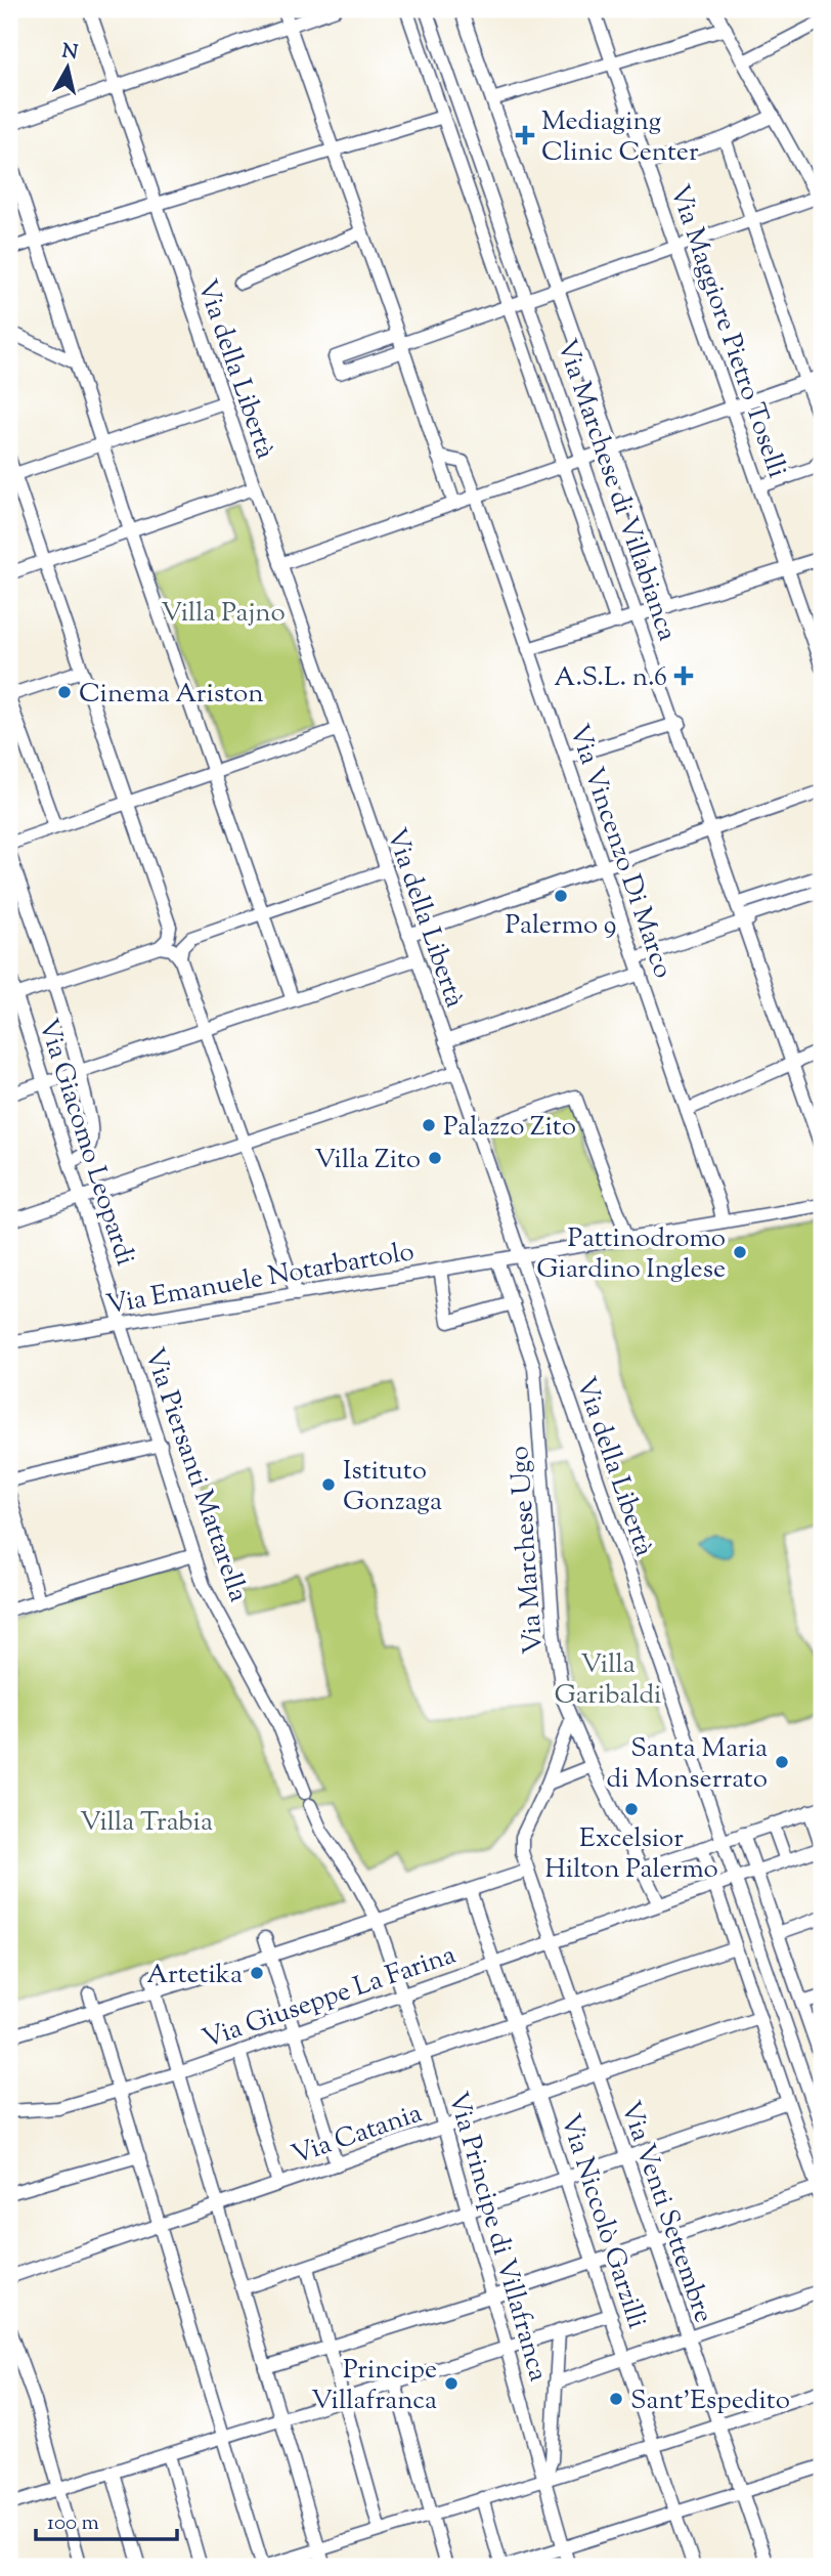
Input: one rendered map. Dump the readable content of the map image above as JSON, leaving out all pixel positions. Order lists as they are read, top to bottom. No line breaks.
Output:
{"streets":{"street":["Via Maggiore Pietro Toselli","Via della Libertà","Via Marchese di Villabianca","Via Vincenzo Di Marco","Via Giacomo Leopardi","Via Emanuele Notarbartolo","Via Piersanti Mattarella","Via Marchese Ugo","Via Giuseppe La Farina","Via Catania","Via Venti Settembre","Via Niccolò Garzilli","Via Principe di Villafranca"]},"crossings":[["Via della Libertà","Via Emanuele Notarbartolo"],["Via della Libertà","Via Giuseppe La Farina"],["Via Vincenzo Di Marco","Via Emanuele Notarbartolo"],["Via Giacomo Leopardi","Via Emanuele Notarbartolo"],["Via Giacomo Leopardi","Via Piersanti Mattarella"],["Via Emanuele Notarbartolo","Via Piersanti Mattarella"],["Via Emanuele Notarbartolo","Via Marchese Ugo"],["Via Piersanti Mattarella","Via Principe di Villafranca"],["Via Marchese Ugo","Via Giuseppe La Farina"],["Via Marchese Ugo","Via Venti Settembre"],["Via Giuseppe La Farina","Via Venti Settembre"],["Via Giuseppe La Farina","Via Niccolò Garzilli"],["Via Giuseppe La Farina","Via Principe di Villafranca"],["Via Catania","Via Venti Settembre"],["Via Catania","Via Niccolò Garzilli"],["Via Catania","Via Principe di Villafranca"]],"parks":["Villa Pajno","Villa Garibaldi","Villa Trabia"],"places":{"health":["Mediaging Clinic Center","A.S.L. n.6"],"other":["Cinema Ariston","Palermo 9","Palazzo Zito","Villa Zito","Pattinodromo Giardino Inglese","Istituto Gonzaga","Santa Maria di Monserrato","Excelsior Hilton Palermo","Artetika","Principe Villafranca","Sant'Espedito"]},"scale_bar":"100 m","north":"top"}
